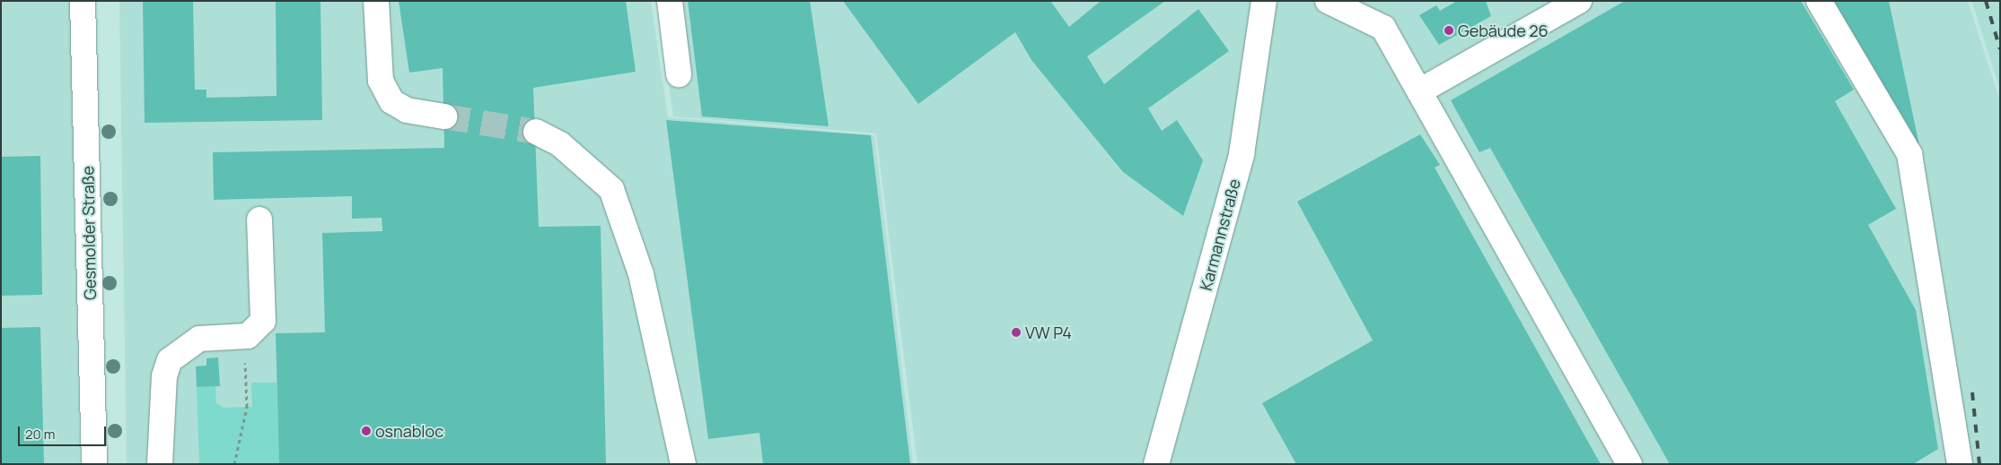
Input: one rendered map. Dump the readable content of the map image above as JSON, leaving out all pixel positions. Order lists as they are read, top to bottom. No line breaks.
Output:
{"streets":{"street":["Gesmolder Straße","Karmannstraße"]},"places":["Gebäude 26","VW P4","osnabloc"],"scale_bar":"20 m"}
